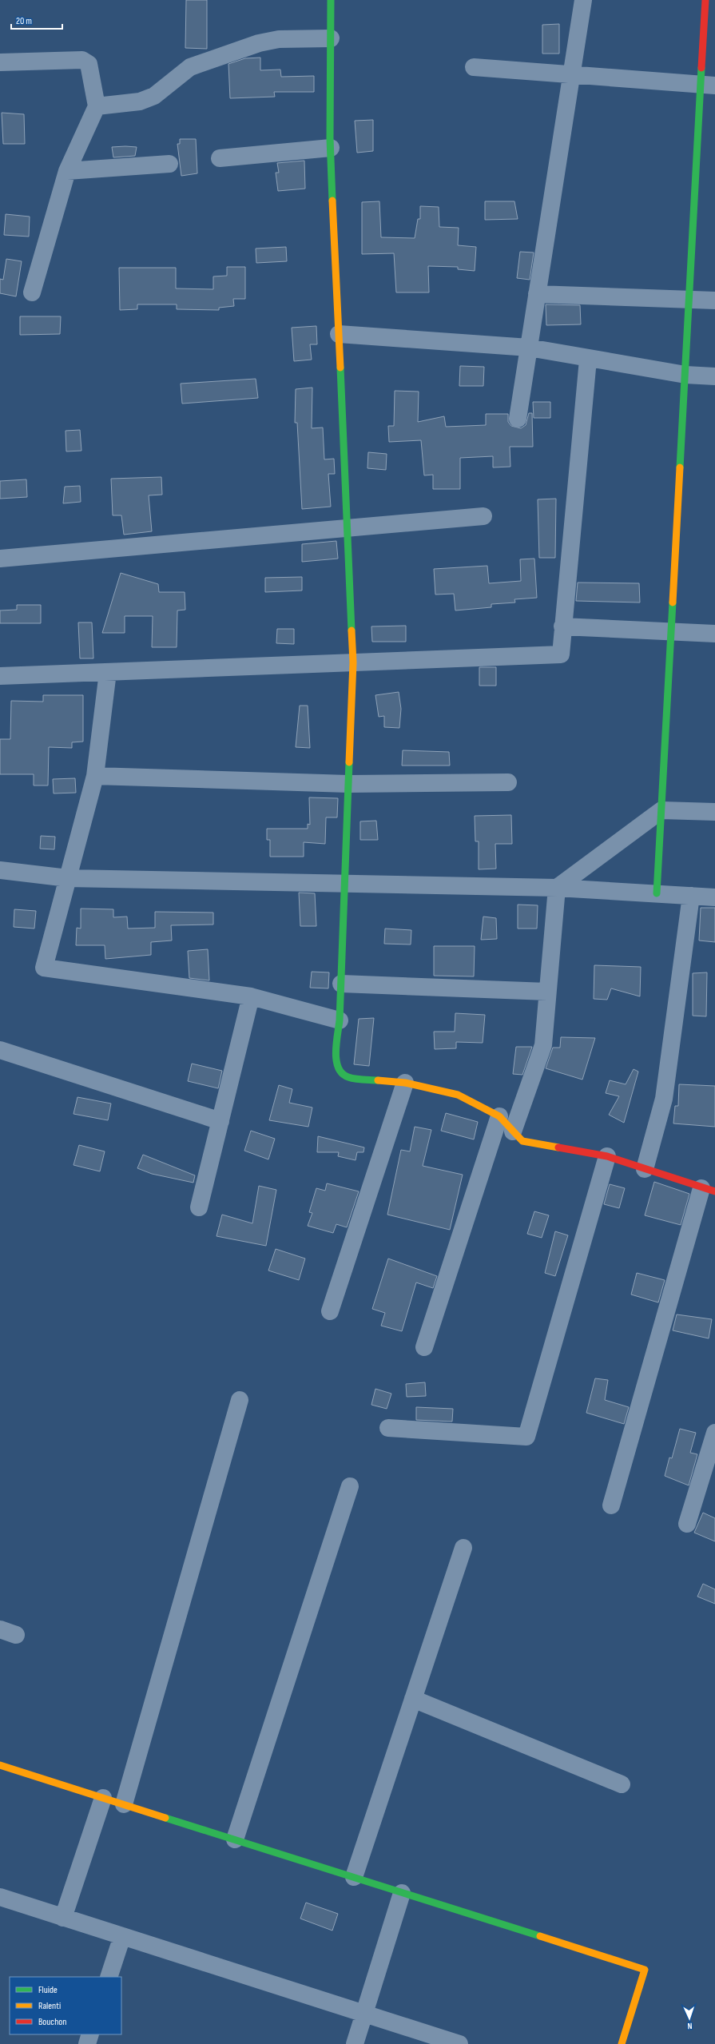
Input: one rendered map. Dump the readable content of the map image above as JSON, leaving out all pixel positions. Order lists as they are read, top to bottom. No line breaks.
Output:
{"legend":["Fluide","Ralenti","Bouchon"],"scale_bar":"20 m","north":"bottom"}
